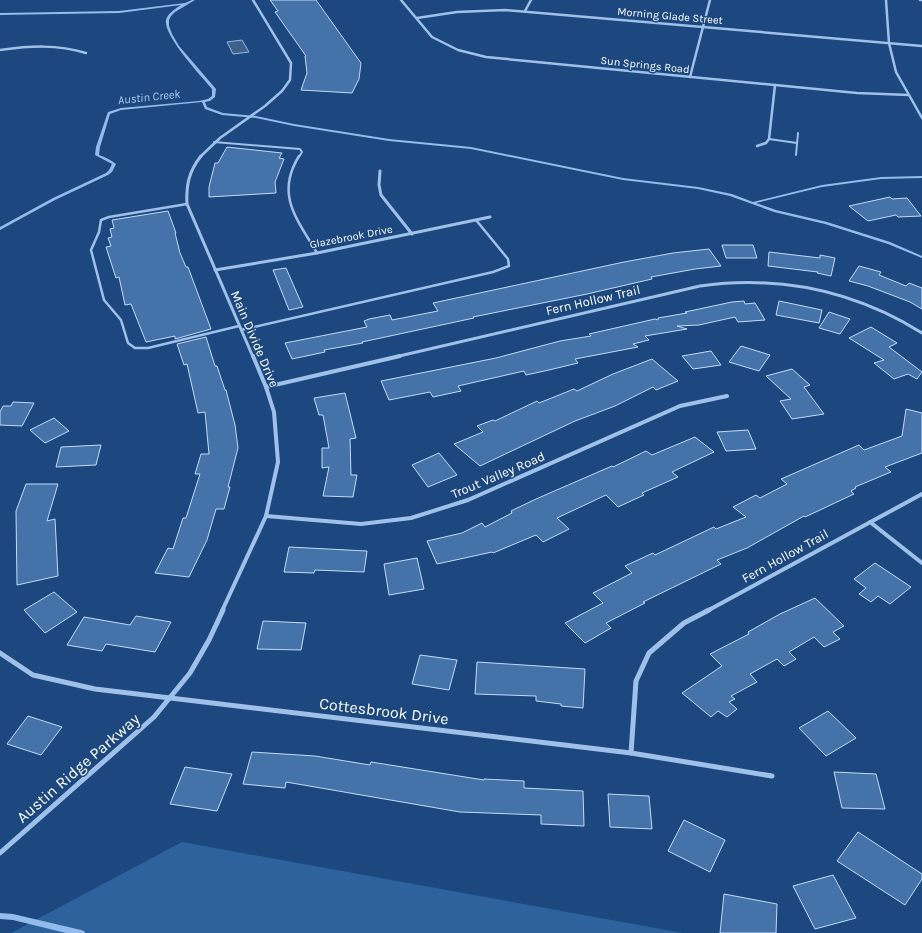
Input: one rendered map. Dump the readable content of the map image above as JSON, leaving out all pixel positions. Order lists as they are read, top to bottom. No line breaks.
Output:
{"streets":{"street":["Morning Glade Street","Sun Springs Road","Glazebrook Drive","Fern Hollow Trail","Main Divide Drive","Trout Valley Road","Cottesbrook Drive","Austin Ridge Parkway"]},"crossings":[["Morning Glade Street","Sun Springs Road"],["Glazebrook Drive","Main Divide Drive"],["Fern Hollow Trail","Main Divide Drive"],["Fern Hollow Trail","Cottesbrook Drive"],["Main Divide Drive","Trout Valley Road"],["Main Divide Drive","Cottesbrook Drive"],["Main Divide Drive","Austin Ridge Parkway"]],"water":["Austin Creek"]}
